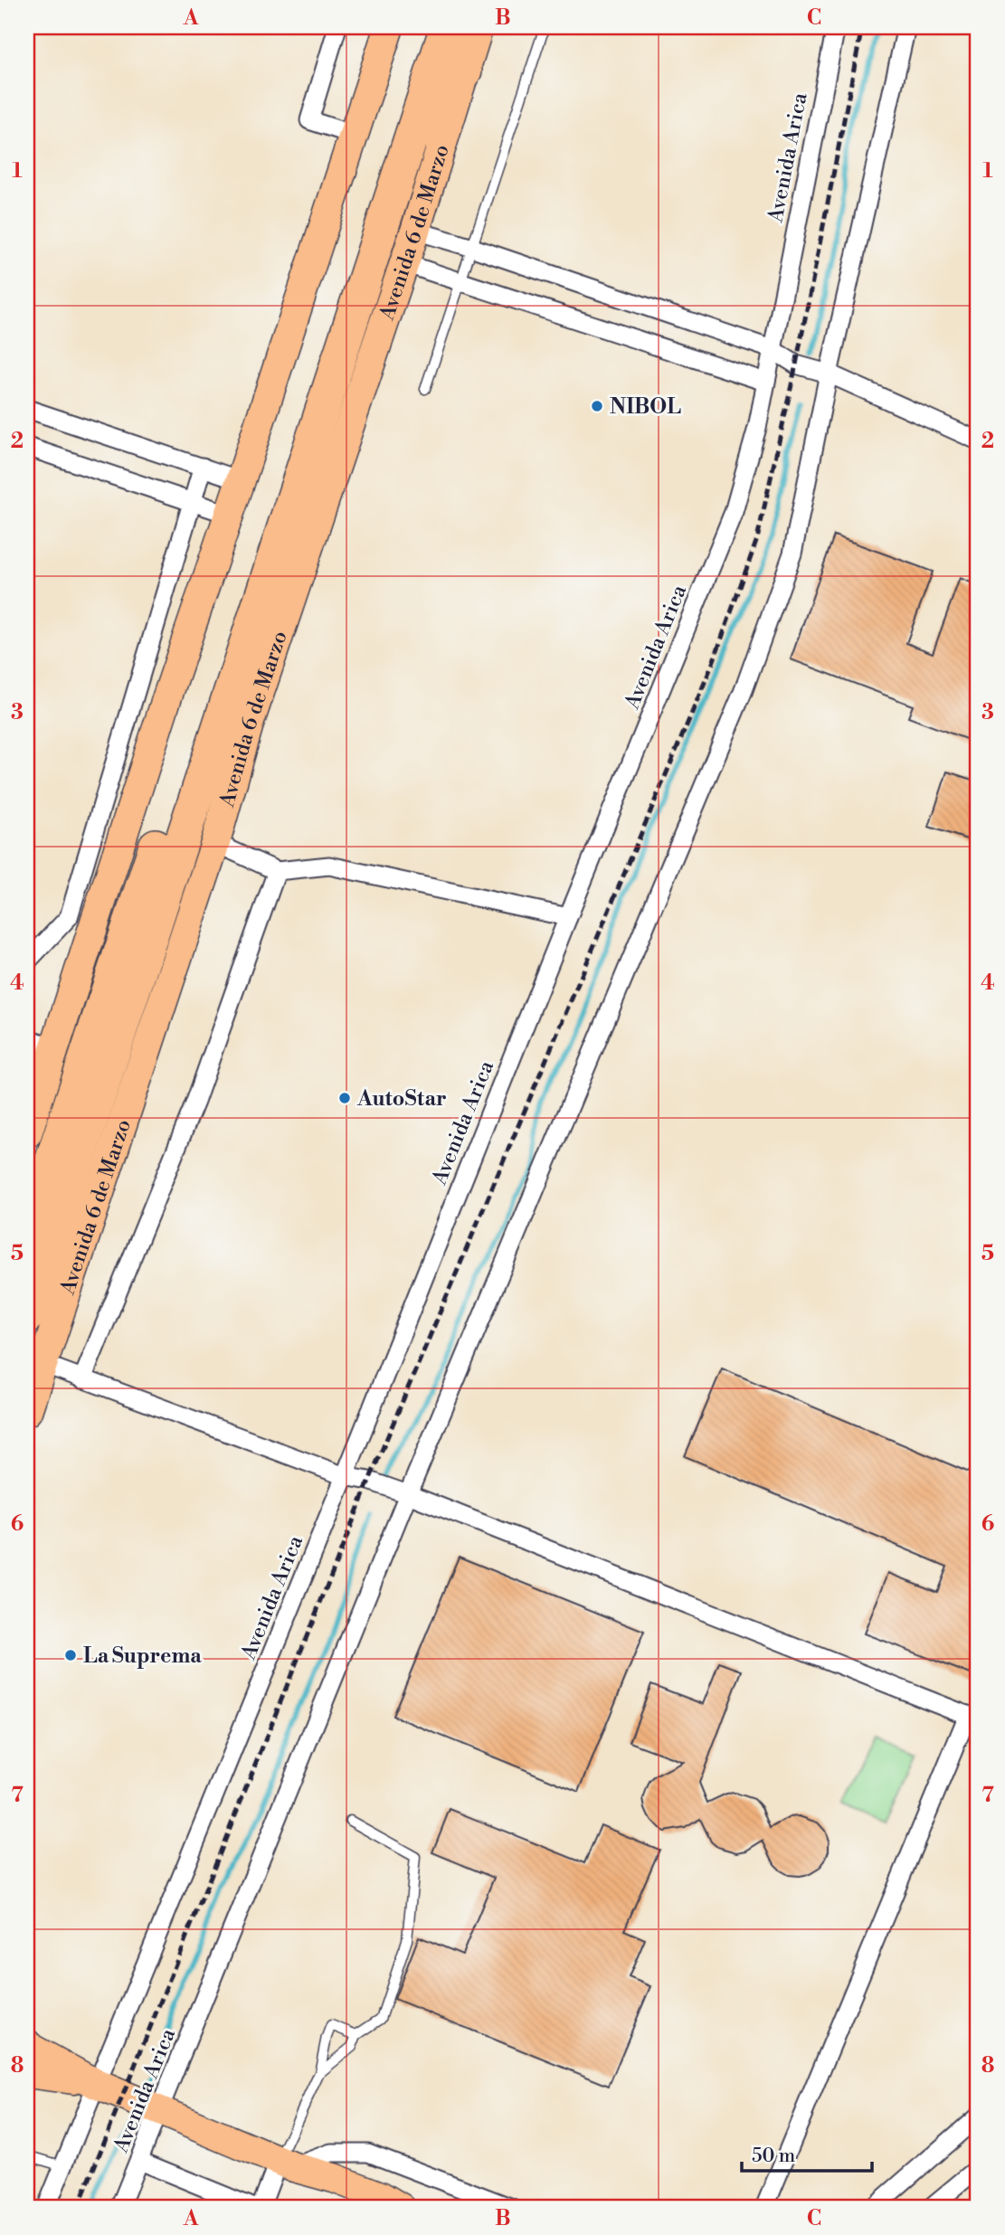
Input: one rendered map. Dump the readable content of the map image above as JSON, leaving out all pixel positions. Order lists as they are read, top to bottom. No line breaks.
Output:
{"streets":{"highway":["Avenida 6 de Marzo"],"street":["Avenida Arica"]},"places":["NIBOL","AutoStar","La Suprema"],"scale_bar":"50 m","grid":{"columns":["A","B","C"],"rows":["1","2","3","4","5","6","7","8"]}}
